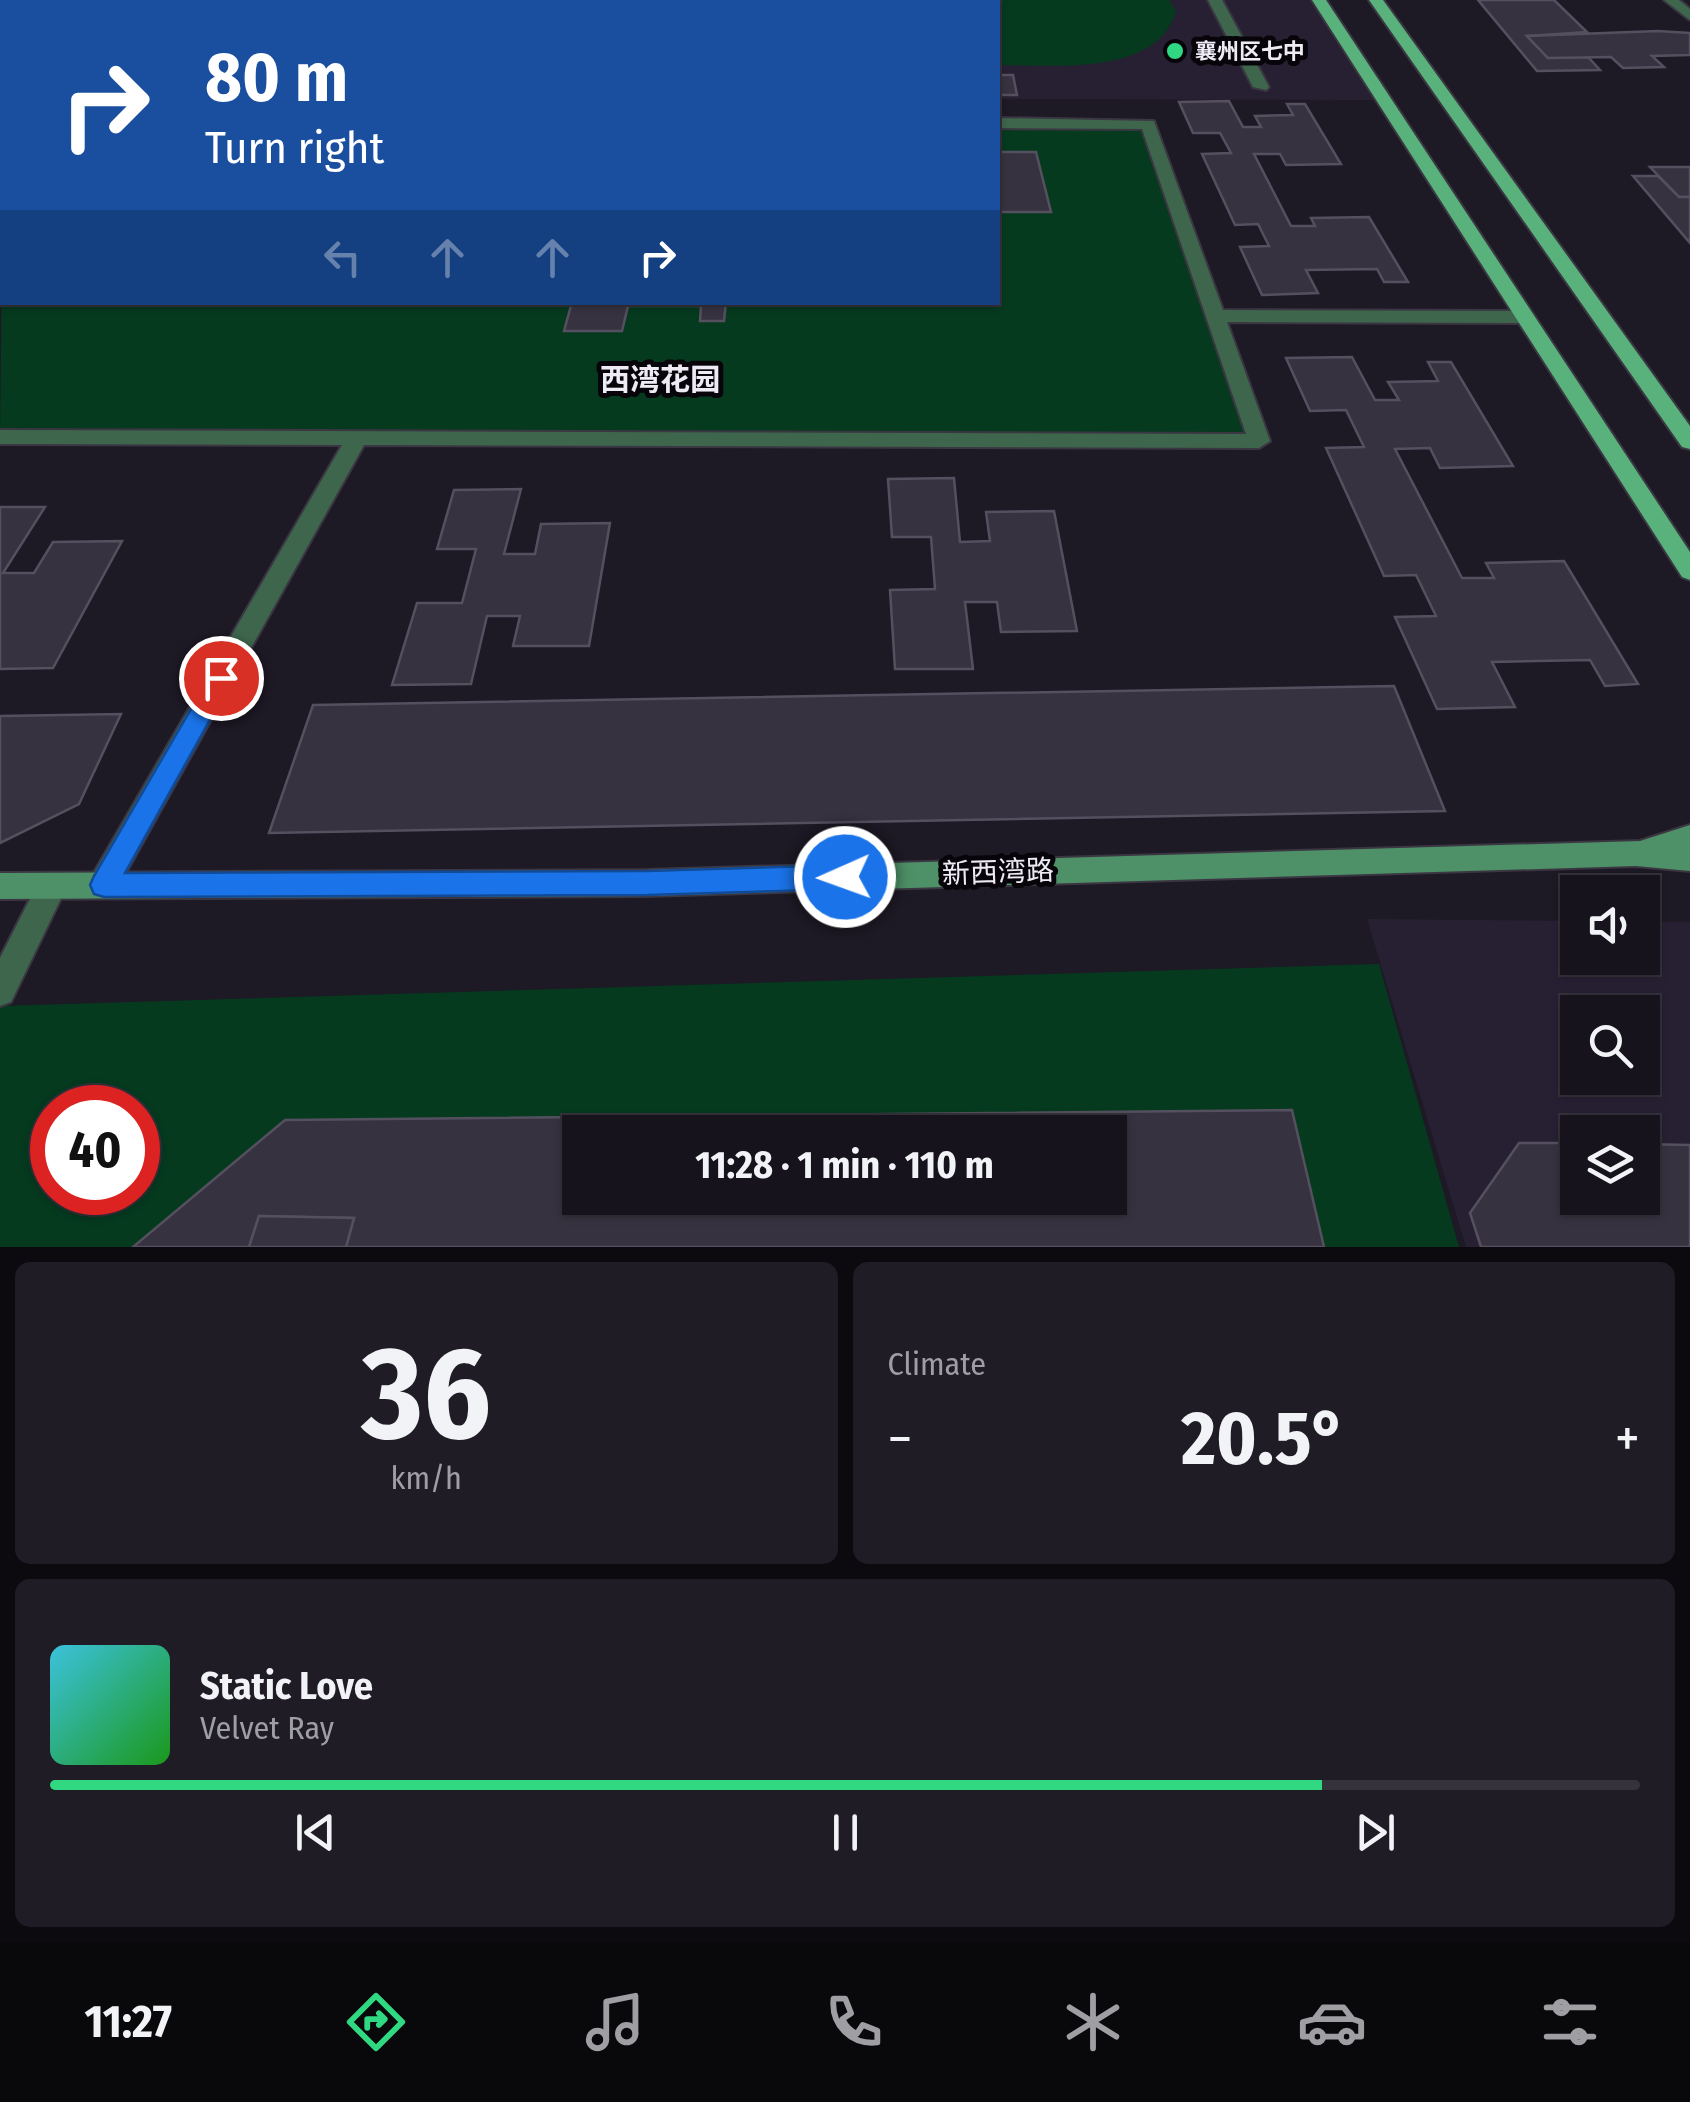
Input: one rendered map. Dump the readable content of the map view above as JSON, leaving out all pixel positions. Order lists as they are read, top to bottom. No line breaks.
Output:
{"streets":{"street":["新西湾路"]},"districts":["西湾花园"],"places":["襄州区七中"],"page":{"turn":["80 m","Turn right"],"limit":"40","trip":"11:28 · 1 min · 110 m","tile":[["36","km/h"],"Climate"],"heat":["−","20.5°","+"],"song":["Static Love","Velvet Ray"],"tabs":"11:27"}}
